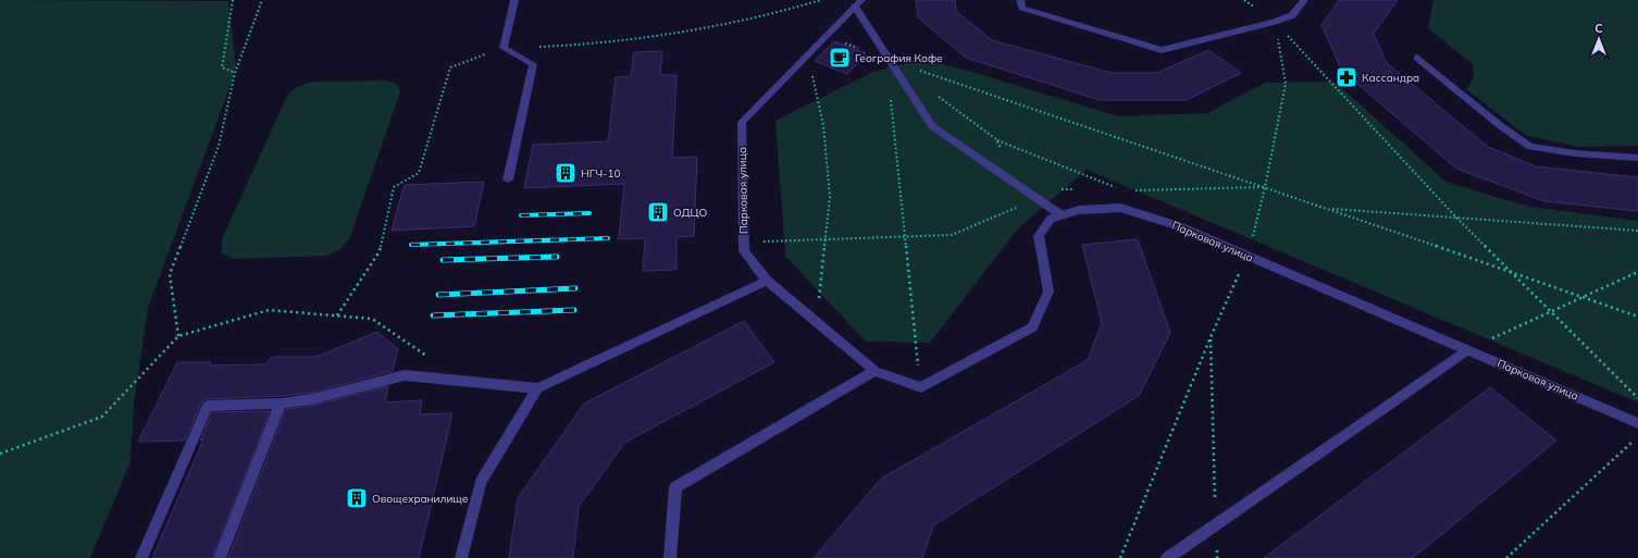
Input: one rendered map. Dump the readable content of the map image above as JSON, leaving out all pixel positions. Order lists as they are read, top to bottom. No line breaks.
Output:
{"streets":{"street":["Парковая улица"]},"places":{"cafe":["География Кофе"],"pharmacy":["Кассандра"],"building":["НГЧ-10","ОДЦО","Овощехранилище"]},"north":"top"}
